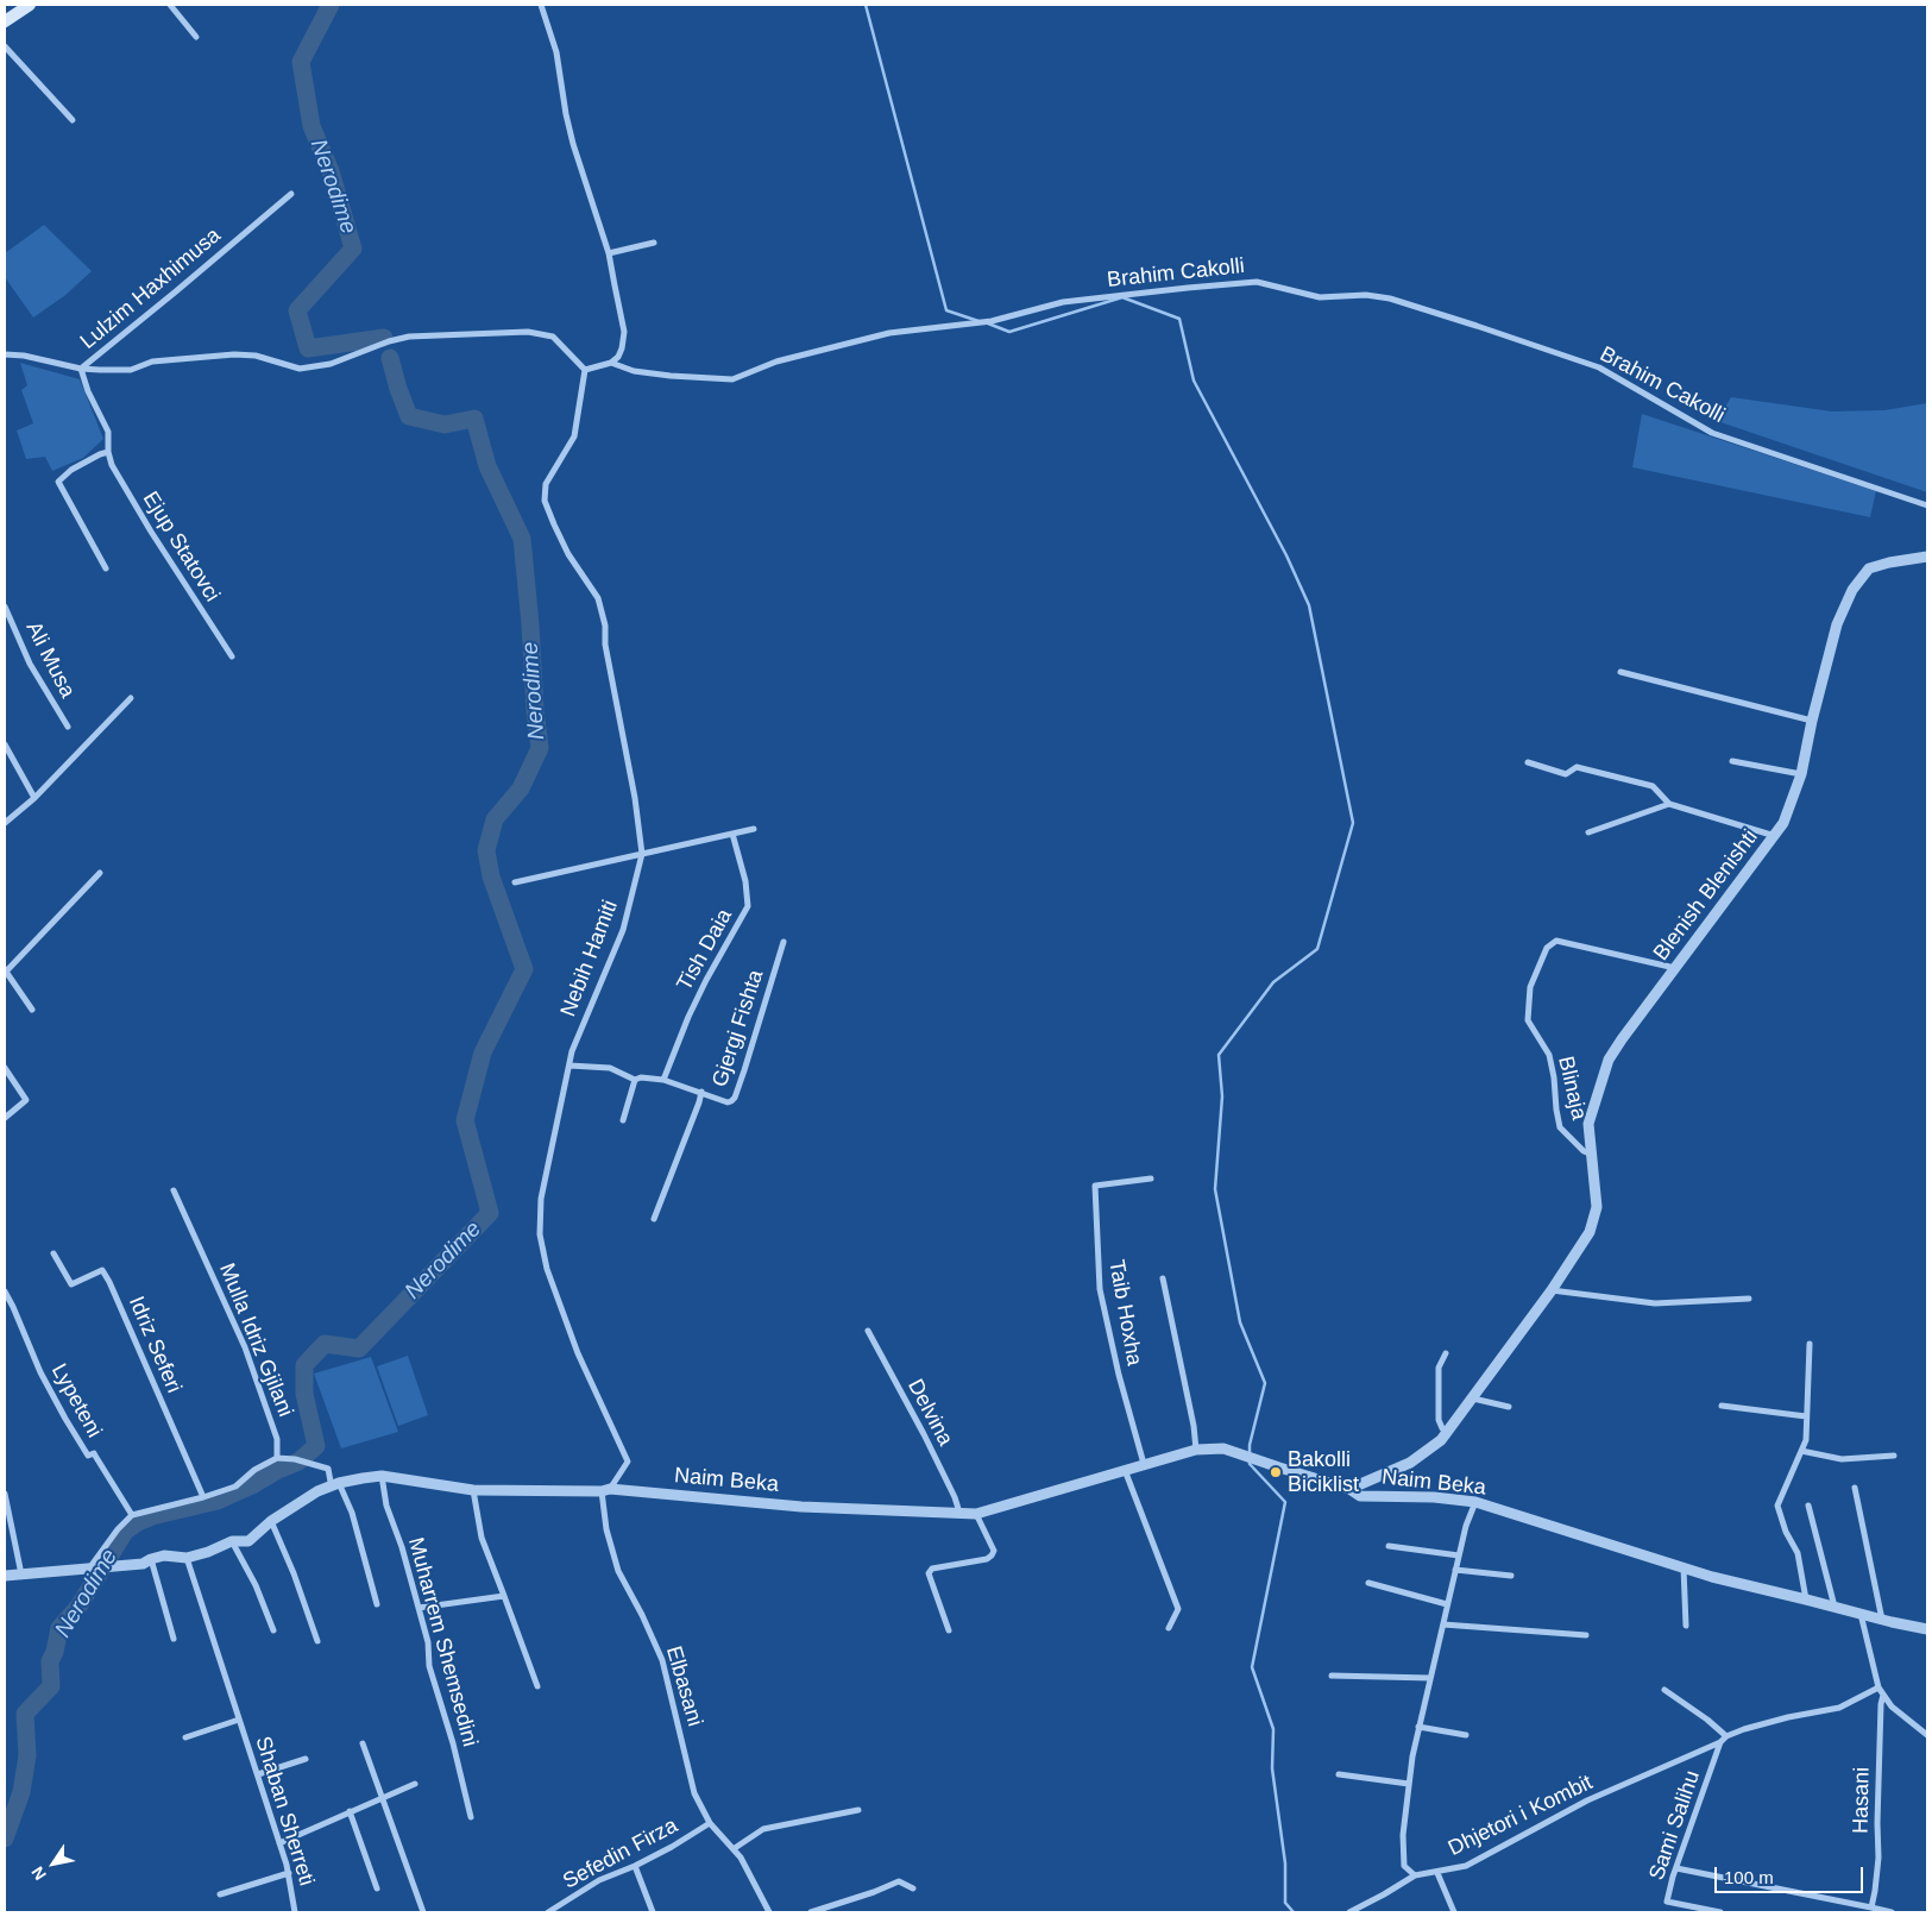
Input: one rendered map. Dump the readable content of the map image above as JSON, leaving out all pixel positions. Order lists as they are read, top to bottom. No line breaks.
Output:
{"streets":{"street":["Brahim Cakolli","Lulzim Haxhimusa","Ejup Statovci","Ali Musa","Blenish Blenishti","Tish Daia","Nebih Hamiti","Gjergj Fishta","Blinaja","Taib Hoxha","Mulla Idriz Gjilani","Idriz Seferi","Lypeteni","Delvina","Naim Beka","Muharrem Shemsedini","Elbasani","Hasani","Shaban Sherreti","Dhjetori i Kombit","Sami Salihu","Sefedin Firza"]},"crossings":[["Lulzim Haxhimusa","Ejup Statovci"],["Lulzim Haxhimusa","Nebih Hamiti"],["Blenish Blenishti","Blinaja"],["Blenish Blenishti","Naim Beka"],["Tish Daia","Gjergj Fishta"],["Nebih Hamiti","Gjergj Fishta"],["Nebih Hamiti","Naim Beka"],["Nebih Hamiti","Elbasani"],["Taib Hoxha","Naim Beka"],["Delvina","Naim Beka"],["Naim Beka","Muharrem Shemsedini"],["Naim Beka","Elbasani"],["Naim Beka","Shaban Sherreti"],["Elbasani","Sefedin Firza"],["Dhjetori i Kombit","Sami Salihu"]],"water":["Nerodime"],"places":["Bakolli Biciklist"],"scale_bar":"100 m","north":"bottom left"}
